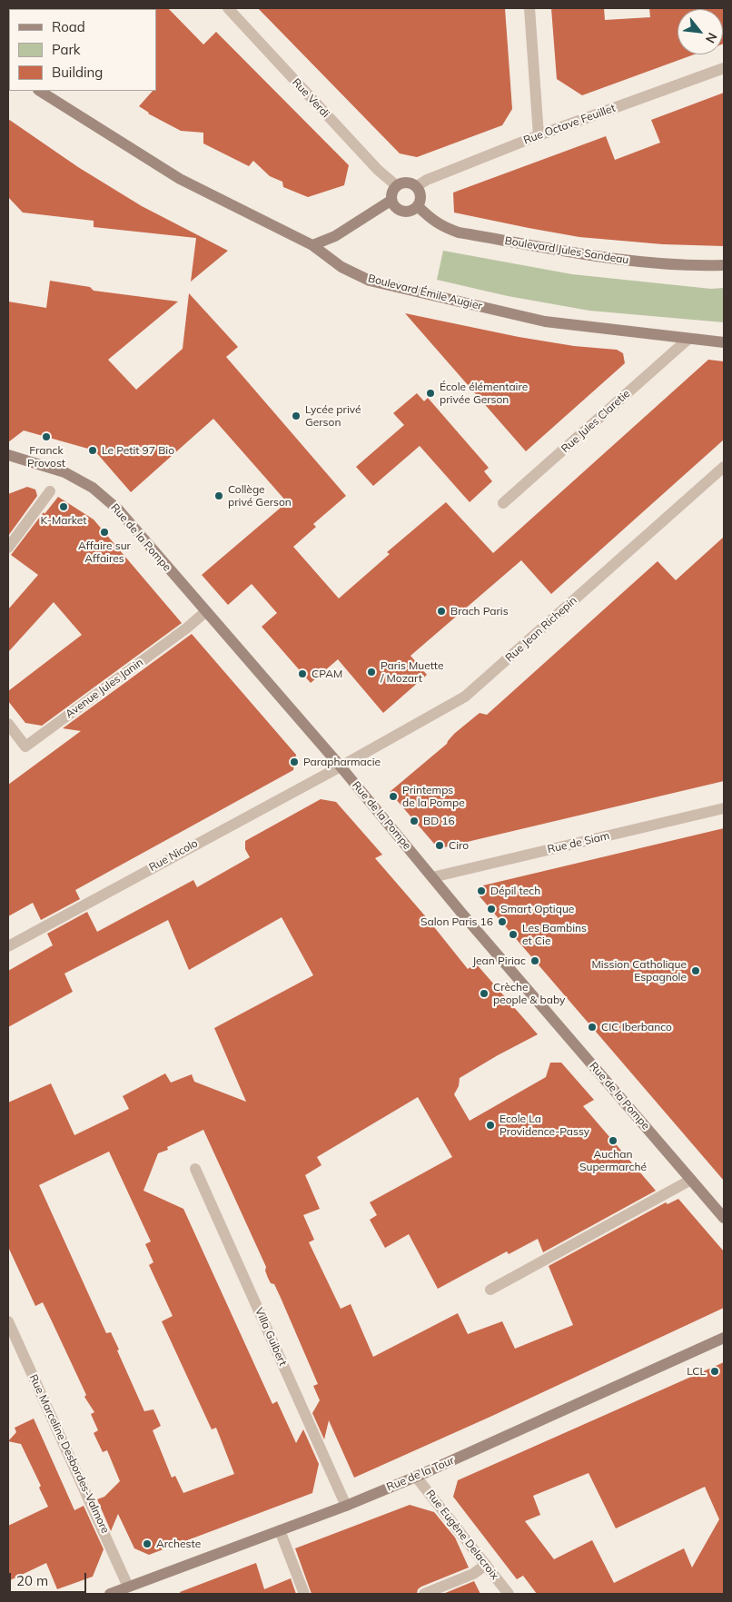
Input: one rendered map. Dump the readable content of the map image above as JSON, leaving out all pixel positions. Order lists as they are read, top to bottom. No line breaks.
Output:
{"streets":{"street":["Rue Verdi","Rue Octave Feuillet","Boulevard Jules Sandeau","Boulevard Émile Augier","Rue Jules Claretie","Rue de la Pompe","Rue Jean Richepin","Avenue Jules Janin","Rue de Siam","Rue Nicolo","Villa Guibert","Rue Marceline Desbordes-Valmore","Rue de la Tour","Rue Eugène Delacroix"]},"crossings":[["Rue Verdi","Rue Octave Feuillet"],["Rue Verdi","Boulevard Jules Sandeau"],["Rue Octave Feuillet","Boulevard Jules Sandeau"],["Boulevard Émile Augier","Rue Jules Claretie"],["Rue de la Pompe","Rue Jean Richepin"],["Rue de la Pompe","Avenue Jules Janin"],["Rue de la Pompe","Rue de Siam"],["Rue de la Pompe","Rue Nicolo"],["Rue Jean Richepin","Rue Nicolo"],["Villa Guibert","Rue de la Tour"],["Rue Marceline Desbordes-Valmore","Rue de la Tour"],["Rue de la Tour","Rue Eugène Delacroix"]],"places":["École élémentaire privée Gerson","Lycée privé Gerson","Franck Provost","Le Petit 97 Bio","Collège privé Gerson","K-Market","Affaire sur Affaires","Brach Paris","Paris Muette / Mozart","CPAM","Parapharmacie","Printemps de la Pompe","BD 16","Ciro","Dépil tech","Smart Optique","Salon Paris 16","Les Bambins et Cie","Jean Piriac","Mission Catholique Espagnole","Crèche people & baby","CIC Iberbanco","Ecole La Providence-Passy","Auchan Supermarché","LCL","Archeste"],"legend":["Road","Park","Building"],"scale_bar":"20 m","north":"bottom right"}
